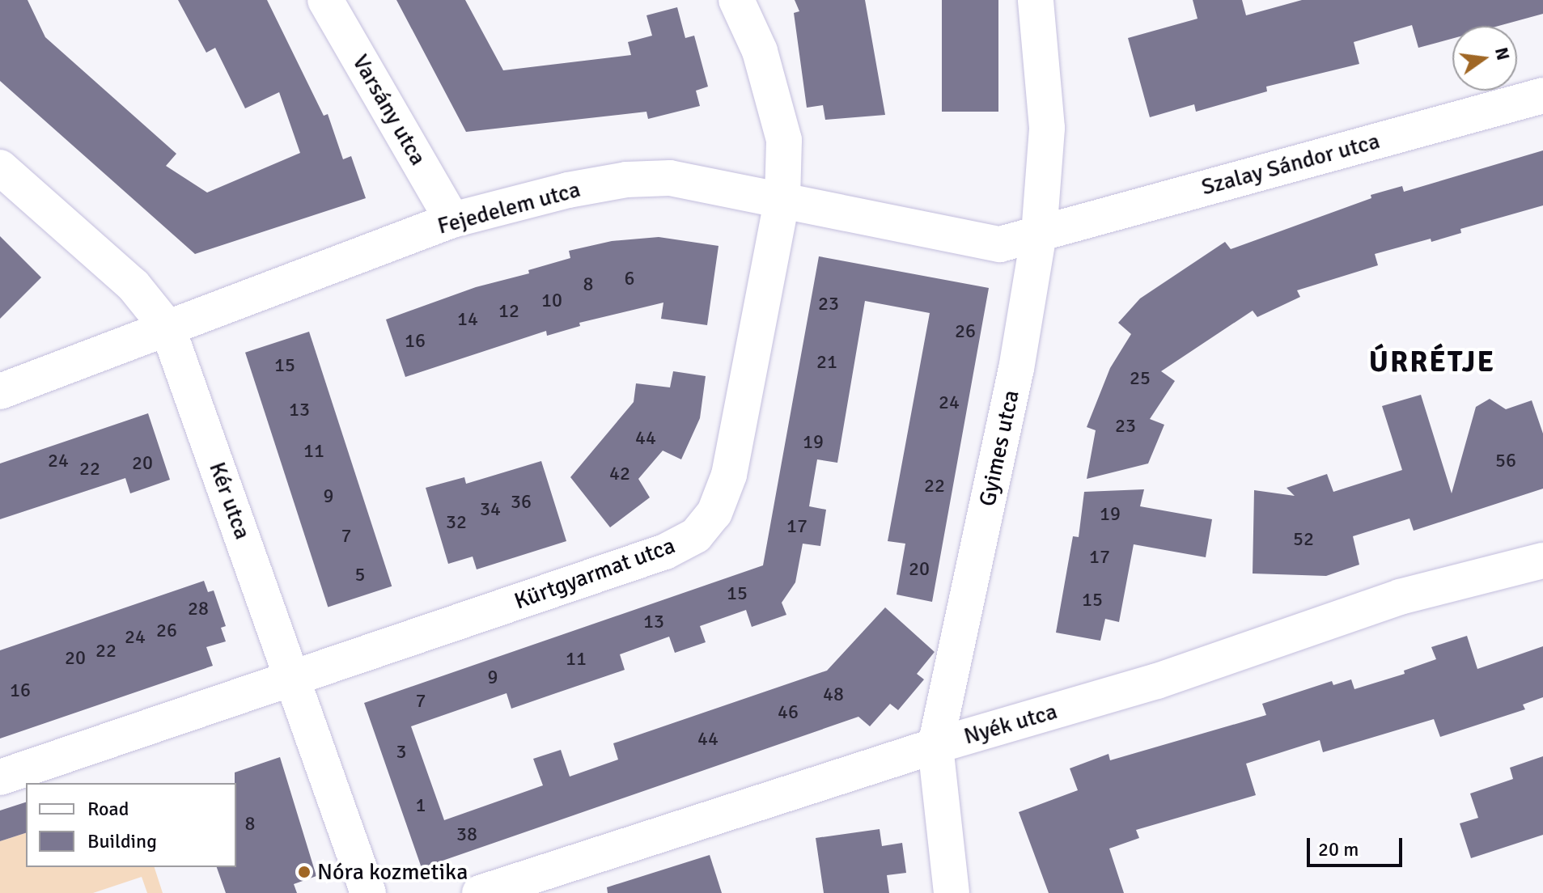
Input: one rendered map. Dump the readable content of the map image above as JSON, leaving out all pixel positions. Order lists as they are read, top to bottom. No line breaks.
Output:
{"streets":{"street":["Varsány utca","Szalay Sándor utca","Fejedelem utca","Gyimes utca","Kér utca","Kürtgyarmat utca","Nyék utca"]},"crossings":[["Varsány utca","Fejedelem utca"],["Szalay Sándor utca","Fejedelem utca"],["Szalay Sándor utca","Gyimes utca"],["Fejedelem utca","Gyimes utca"],["Fejedelem utca","Kér utca"],["Fejedelem utca","Kürtgyarmat utca"],["Gyimes utca","Nyék utca"],["Kér utca","Kürtgyarmat utca"]],"districts":["ÚRRÉTJE"],"places":["Nóra kozmetika"],"house_numbers":["6","8","10","23","12","14","26","16","21","15","25","24","13","23","44","19","11","24","56","20","22","42","22","9","36","34","19","32","17","7","52","17","20","5","15","15","28","13","26","24","22","20","11","9","16","48","7","46","44","3","1","8","38"],"legend":["Road","Building"],"scale_bar":"20 m","north":"right"}
